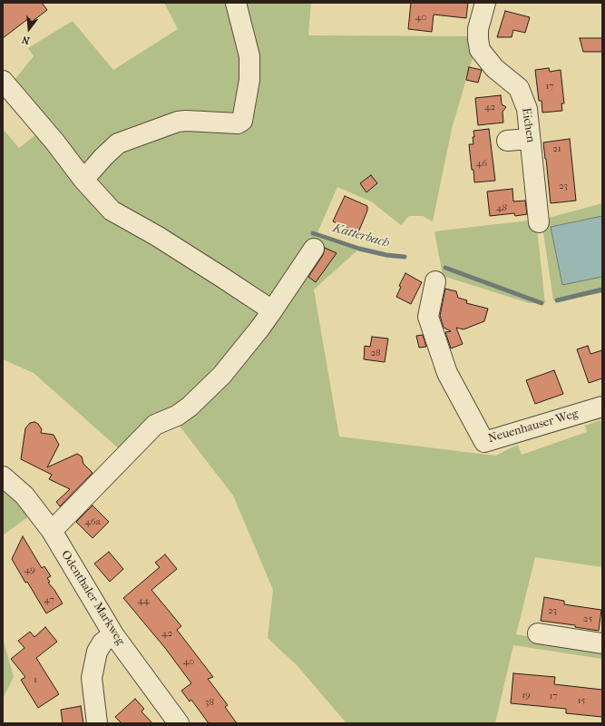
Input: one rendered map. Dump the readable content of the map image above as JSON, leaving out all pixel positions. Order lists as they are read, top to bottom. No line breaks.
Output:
{"streets":{"street":["Eichen","Neuenhauser Weg","Odenthaler Markweg"]},"water":["Katterbach"],"house_numbers":["40","17","42","21","46","23","48","28","46a","49","47","44","23","25","42","40","1","19","17","15","38"],"north":"bottom"}
